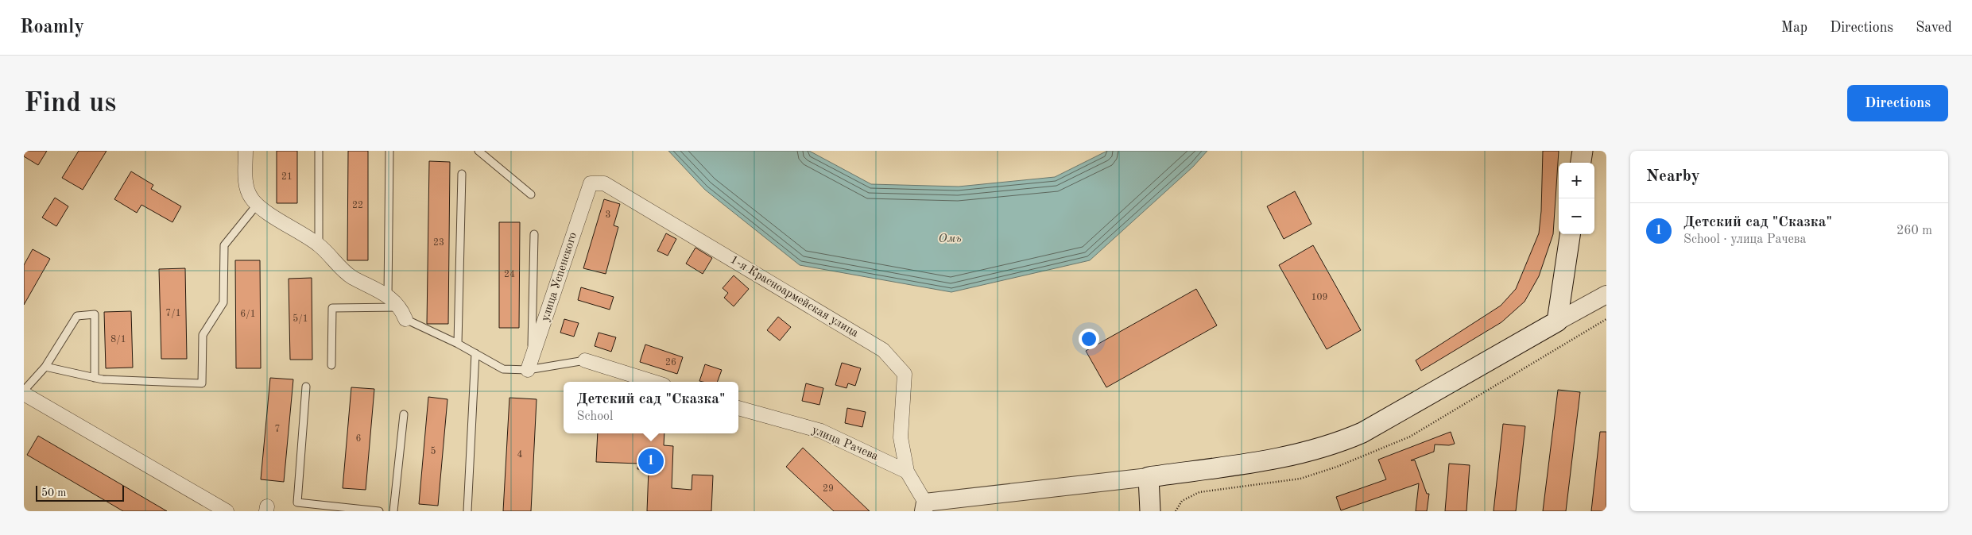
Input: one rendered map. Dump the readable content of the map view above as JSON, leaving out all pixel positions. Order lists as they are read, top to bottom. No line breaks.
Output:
{"streets":{"street":["улица Успенского","1-я Красноармейская улица","улица Рачева"]},"crossings":[["улица Успенского","1-я Красноармейская улица"],["1-я Красноармейская улица","улица Рачева"]],"water":["Омь"],"house_numbers":["21","22","3","23","24","109","7/1","6/1","5/1","8/1","26","7","6","5","4","29"],"scale_bar":"50 m","page":{"header":"Roamly","nav":["Map","Directions","Saved"],"buttons":"Directions","title":"Find us","heading":"Nearby","map_buttons":["+","−"],"list":[{"mark":"1","name":"Детский сад \"Сказка\"","note":"School · улица Рачева","value":"260 m"}],"popup":["Детский сад \"Сказка\"","School"],"pins":"1","scale":"50 m"}}
